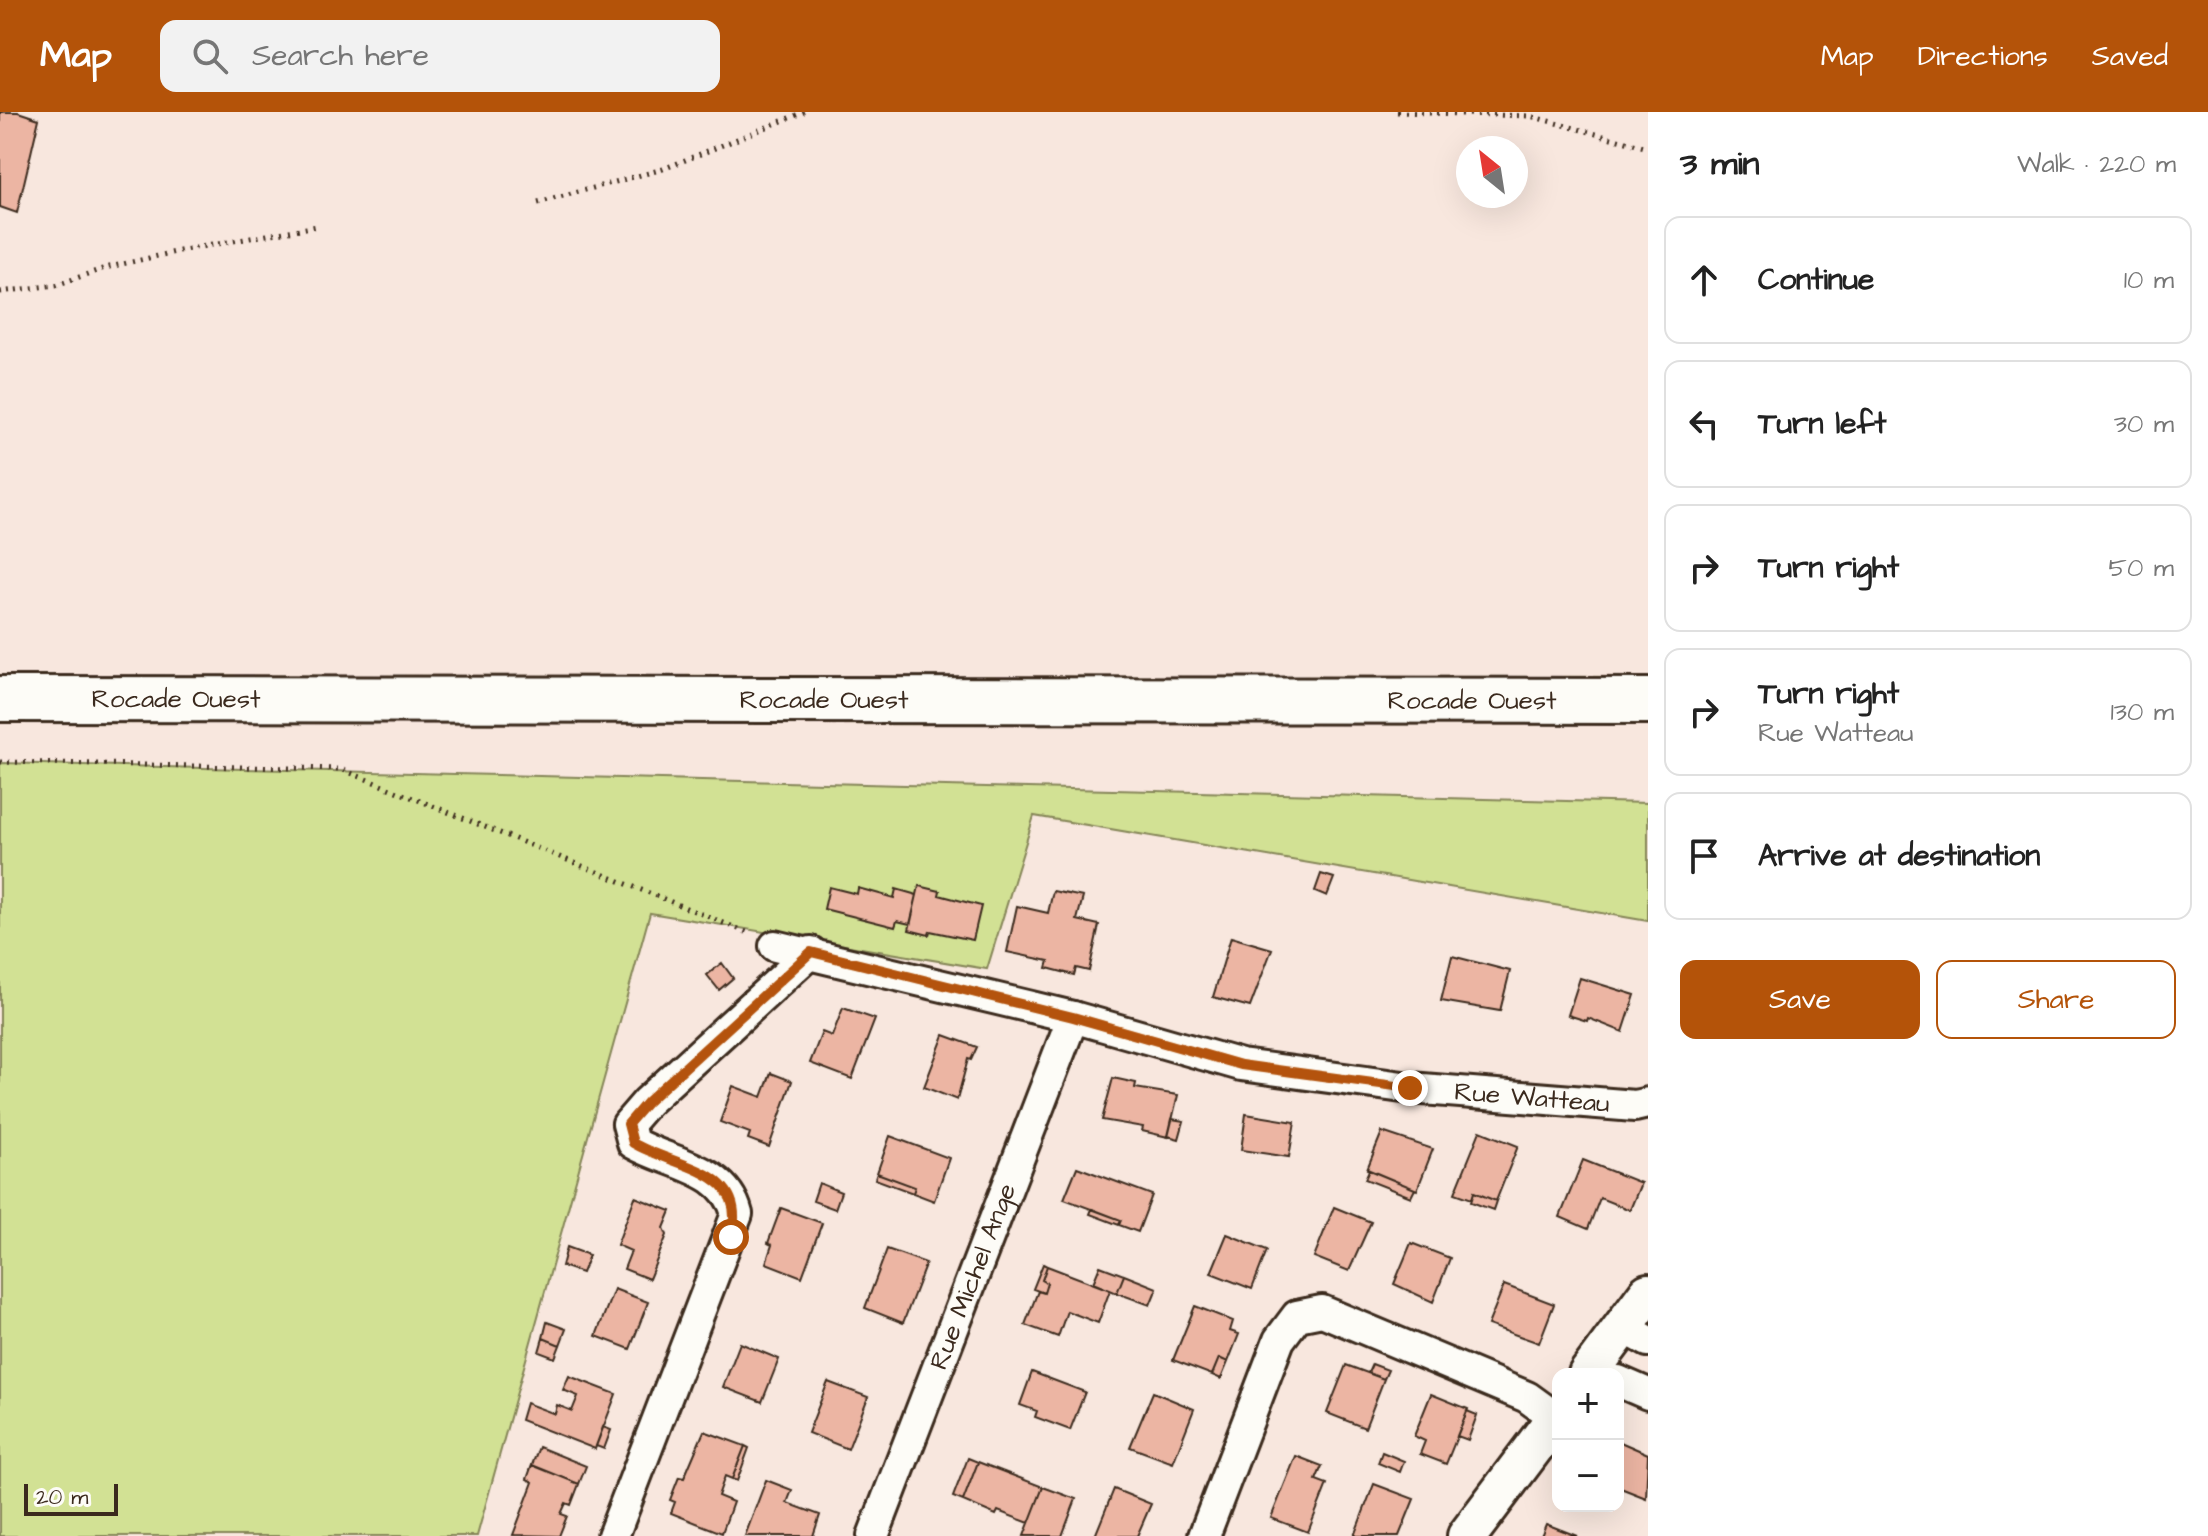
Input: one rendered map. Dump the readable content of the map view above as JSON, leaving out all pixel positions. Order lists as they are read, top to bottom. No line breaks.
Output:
{"streets":{"main road":["Rocade Ouest"],"street":["Rue Watteau","Rue Michel Ange"]},"crossings":[["Rue Watteau","Rue Michel Ange"]],"scale_bar":"20 m","north":"top left","page":{"header":"Map","search":"Search here","nav":["Map","Directions","Saved"],"heading":["3 min","Walk · 220 m"],"list":[["Continue","10 m"],["Turn left","30 m"],["Turn right","50 m"],["Turn right","Rue Watteau","130 m"],"Arrive at destination"],"buttons":["Save","Share"],"map_buttons":["+","−"],"scale":"20 m"}}
